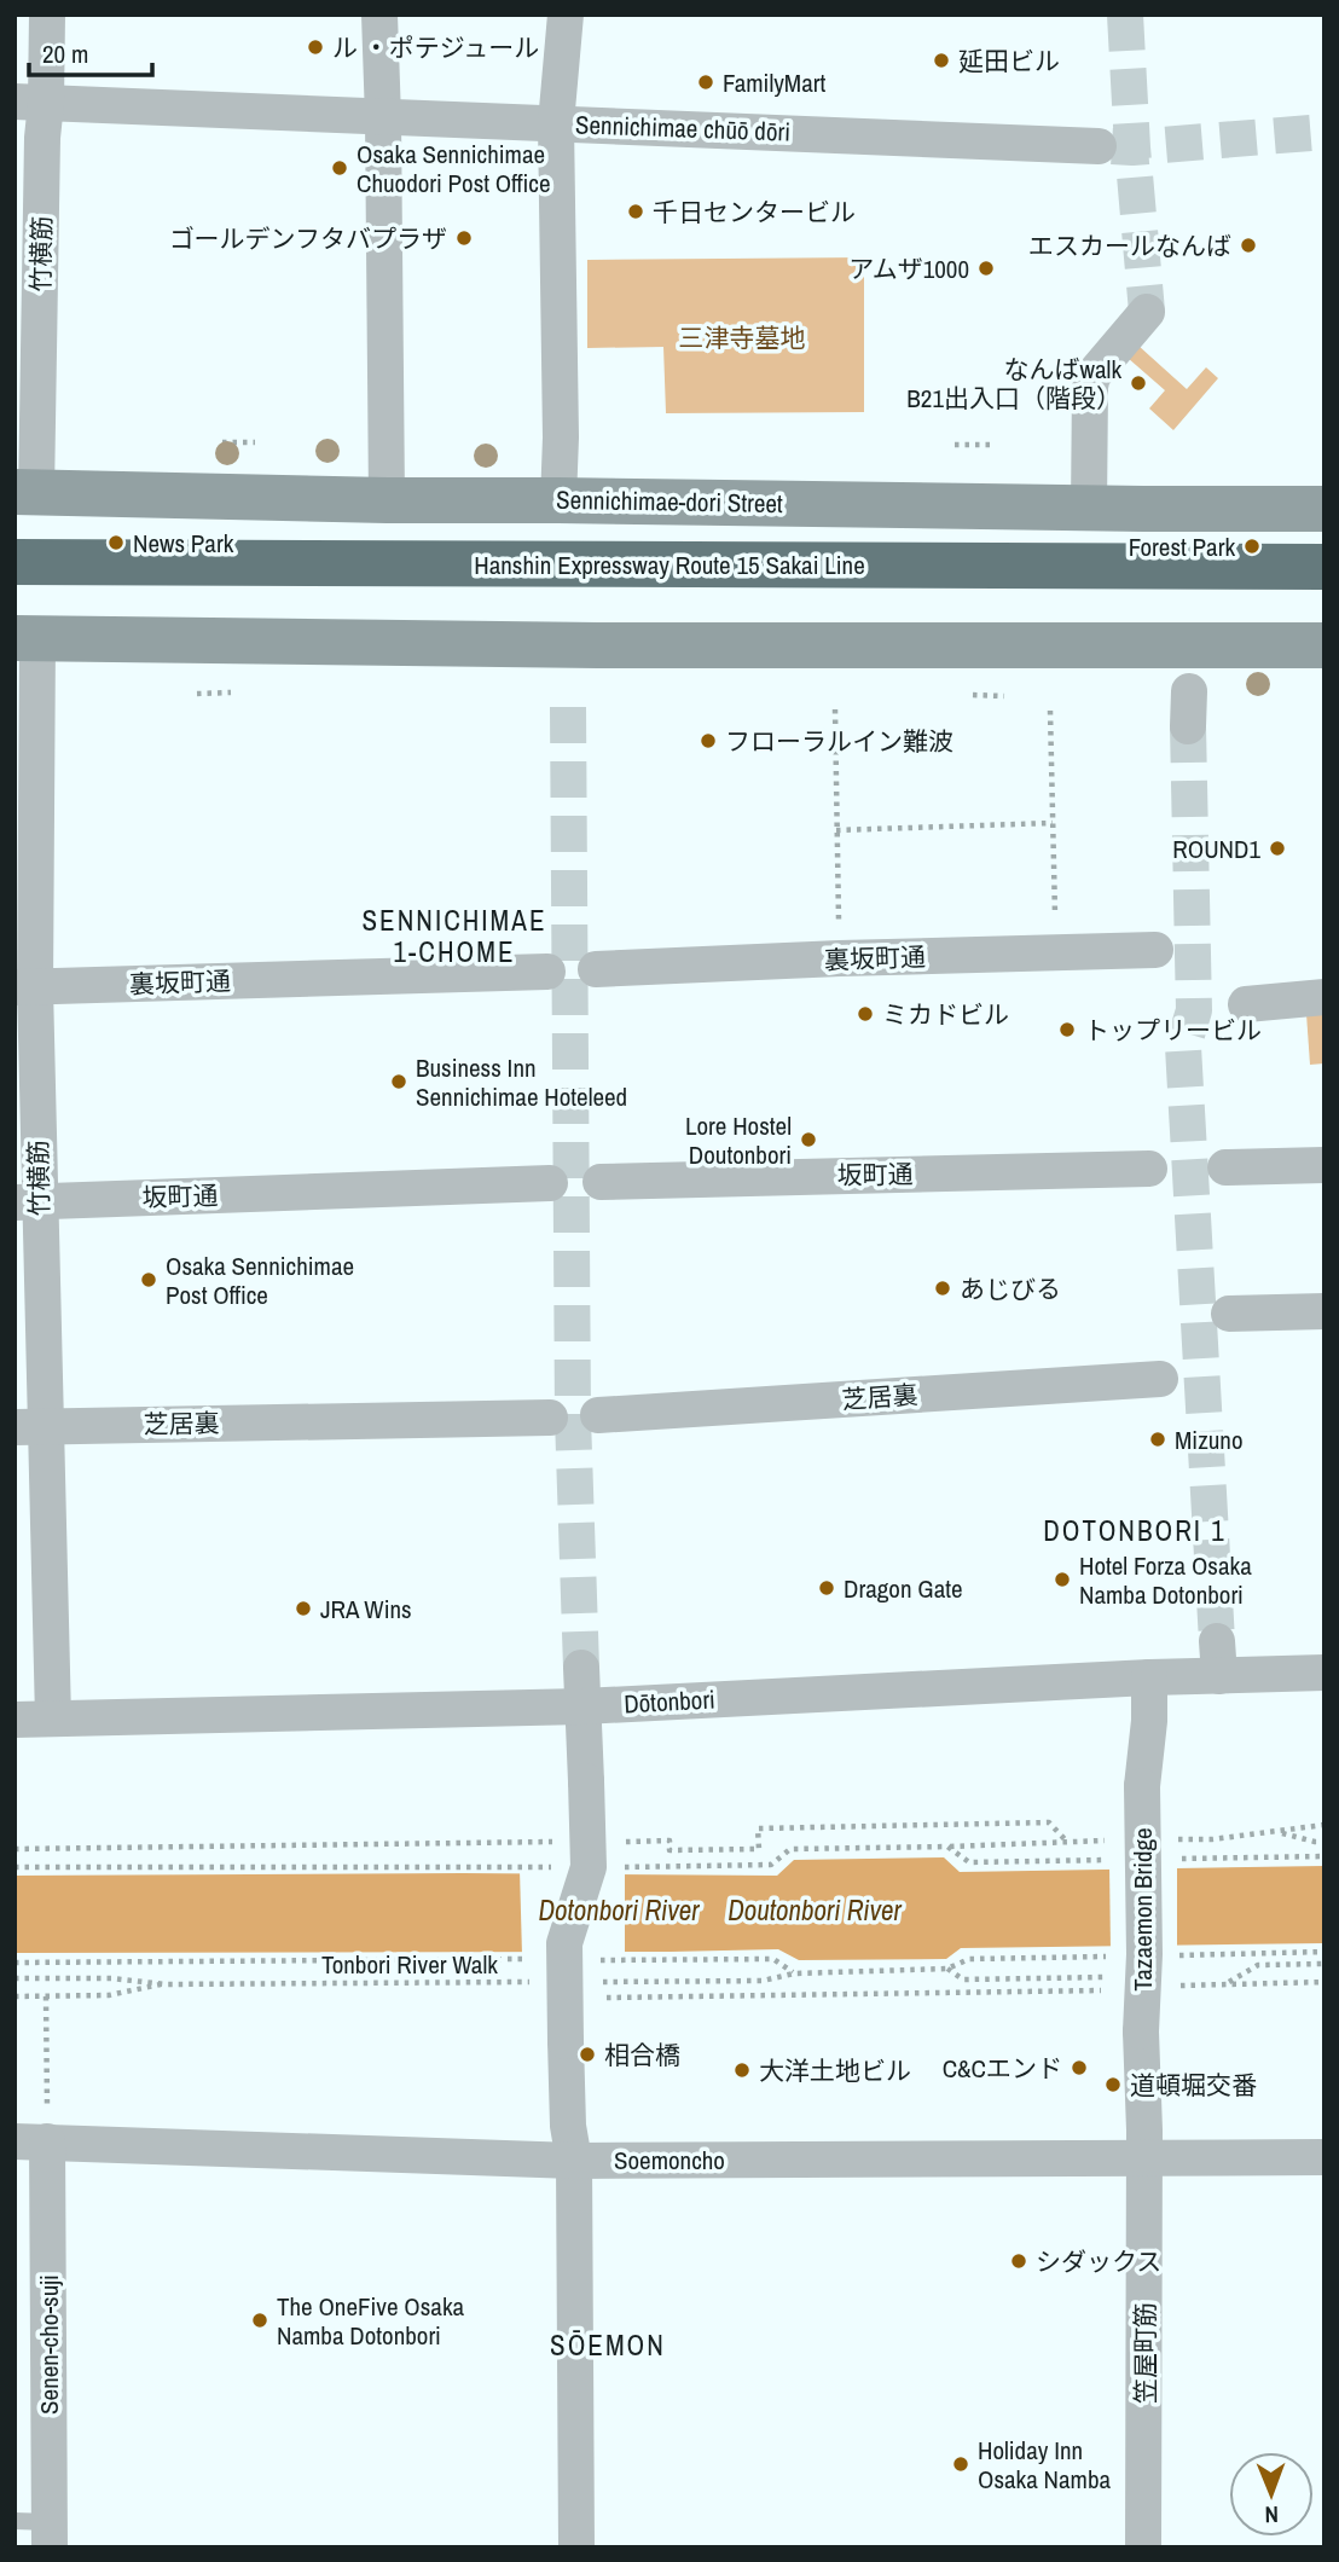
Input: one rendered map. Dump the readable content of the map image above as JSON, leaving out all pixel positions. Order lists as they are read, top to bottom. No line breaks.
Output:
{"streets":{"highway":["Hanshin Expressway Route 15 Sakai Line"],"main road":["Sennichimae-dori Street"],"street":["Sennichimae chūō dōri","竹横筋","裏坂町通","坂町通","芝居裏","Dōtonbori","Tazaemon Bridge","Soemoncho","Senen-cho-suji","笠屋町筋"],"path":["Tonbori River Walk"]},"crossings":[["Sennichimae chūō dōri","竹横筋"],["竹横筋","Sennichimae-dori Street"],["竹横筋","裏坂町通"],["竹横筋","坂町通"],["竹横筋","芝居裏"],["竹横筋","Dōtonbori"],["Dōtonbori","Tazaemon Bridge"],["Tazaemon Bridge","Soemoncho"],["Tazaemon Bridge","笠屋町筋"],["Soemoncho","Senen-cho-suji"],["Soemoncho","笠屋町筋"]],"districts":["SENNICHIMAE 1-CHOME","DOTONBORI 1","SŌEMON"],"water":["Dotonbori River","Doutonbori River"],"parks":["三津寺墓地"],"places":["ル ・ポテジュール","延田ビル","FamilyMart","Osaka Sennichimae Chuodori Post Office","千日センタービル","ゴールデンフタバプラザ","エスカールなんば","アムザ1000","なんばwalk B21出入口（階段）","News Park","Forest Park","フローラルイン難波","ROUND1","ミカドビル","トップリービル","Business Inn Sennichimae Hoteleed","Lore Hostel Doutonbori","Osaka Sennichimae Post Office","あじびる","Mizuno","Hotel Forza Osaka Namba Dotonbori","Dragon Gate","JRA Wins","相合橋","C&Cエンド","大洋土地ビル","道頓堀交番","シダックス","The OneFive Osaka Namba Dotonbori","Holiday Inn Osaka Namba"],"scale_bar":"20 m","north":"bottom"}
